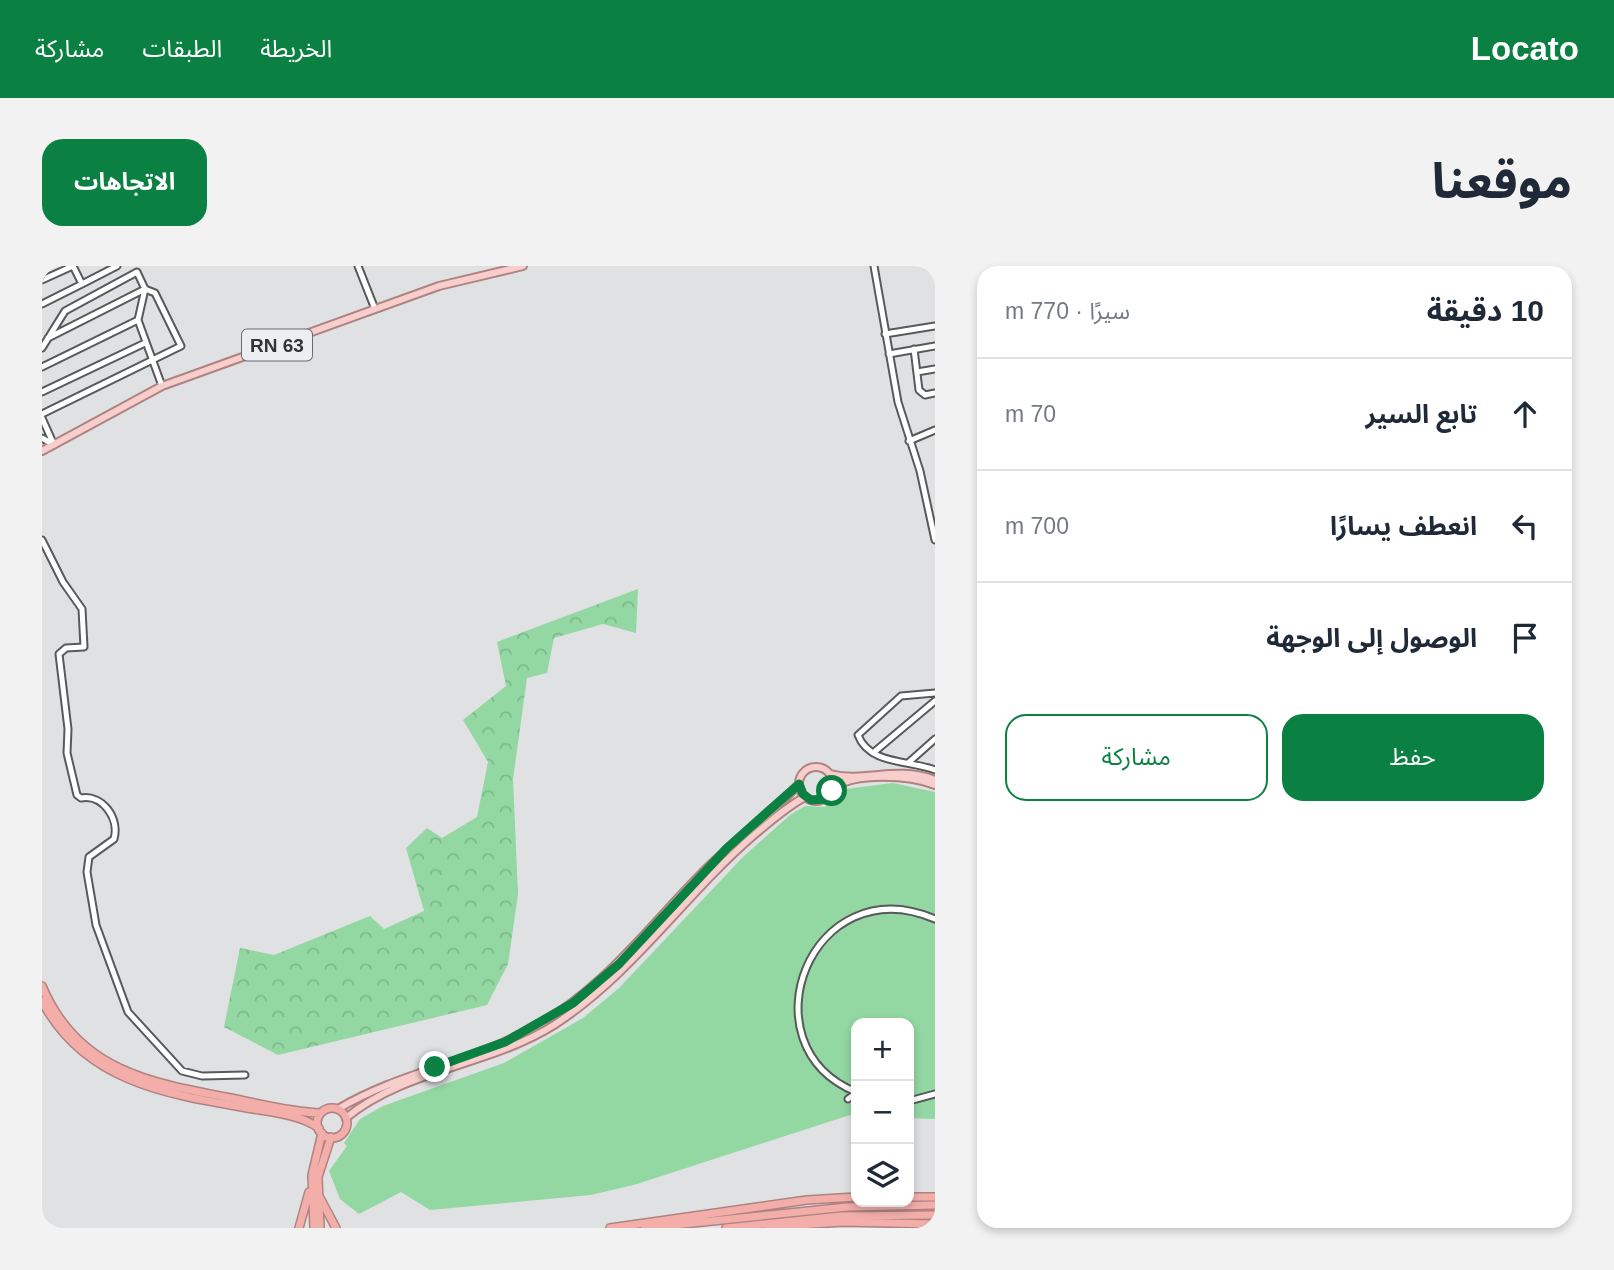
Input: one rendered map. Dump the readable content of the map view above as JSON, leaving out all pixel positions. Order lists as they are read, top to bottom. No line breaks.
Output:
{"streets":{"main road":["RN 63"]},"page":{"header":"Locato","nav":["الخريطة","الطبقات","مشاركة"],"title":"موقعنا","buttons":["الاتجاهات",["حفظ","مشاركة"]],"heading":["10 دقيقة","سيرًا · 770 m"],"list":[["تابع السير","70 m"],["انعطف يسارًا","700 m"],"الوصول إلى الوجهة"],"map_buttons":["+","−"]}}
